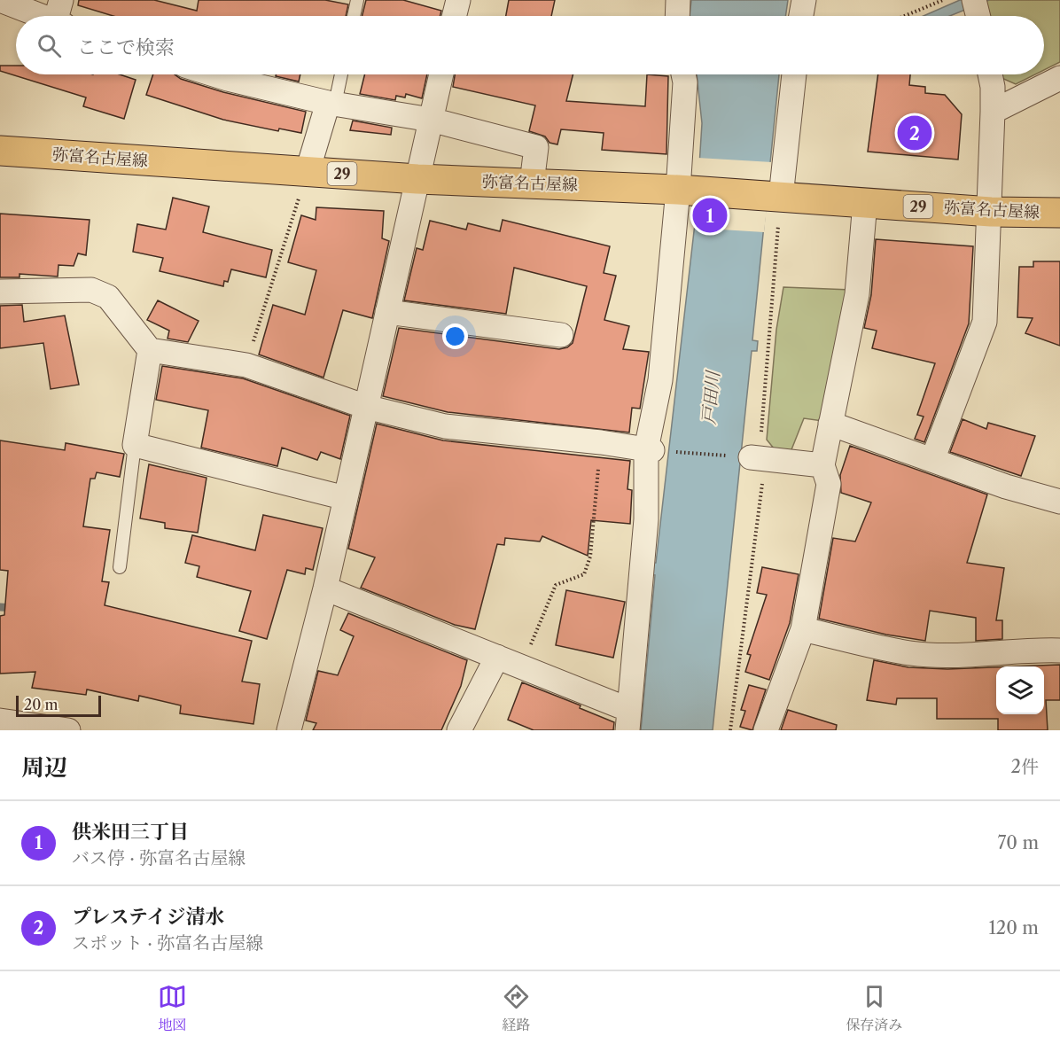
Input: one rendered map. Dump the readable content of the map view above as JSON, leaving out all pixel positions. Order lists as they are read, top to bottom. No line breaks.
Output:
{"streets":{"main road":["弥富名古屋線","29"]},"water":["戸田川"],"scale_bar":"20 m","page":{"search":"ここで検索","pins":["2","1"],"scale":"20 m","heading":["周辺","2件"],"list":[{"mark":"1","name":"供米田三丁目","note":"バス停 · 弥富名古屋線","value":"70 m"},{"mark":"2","name":"プレステイジ清水","note":"スポット · 弥富名古屋線","value":"120 m"}],"nav":["地図","経路","保存済み"]}}
